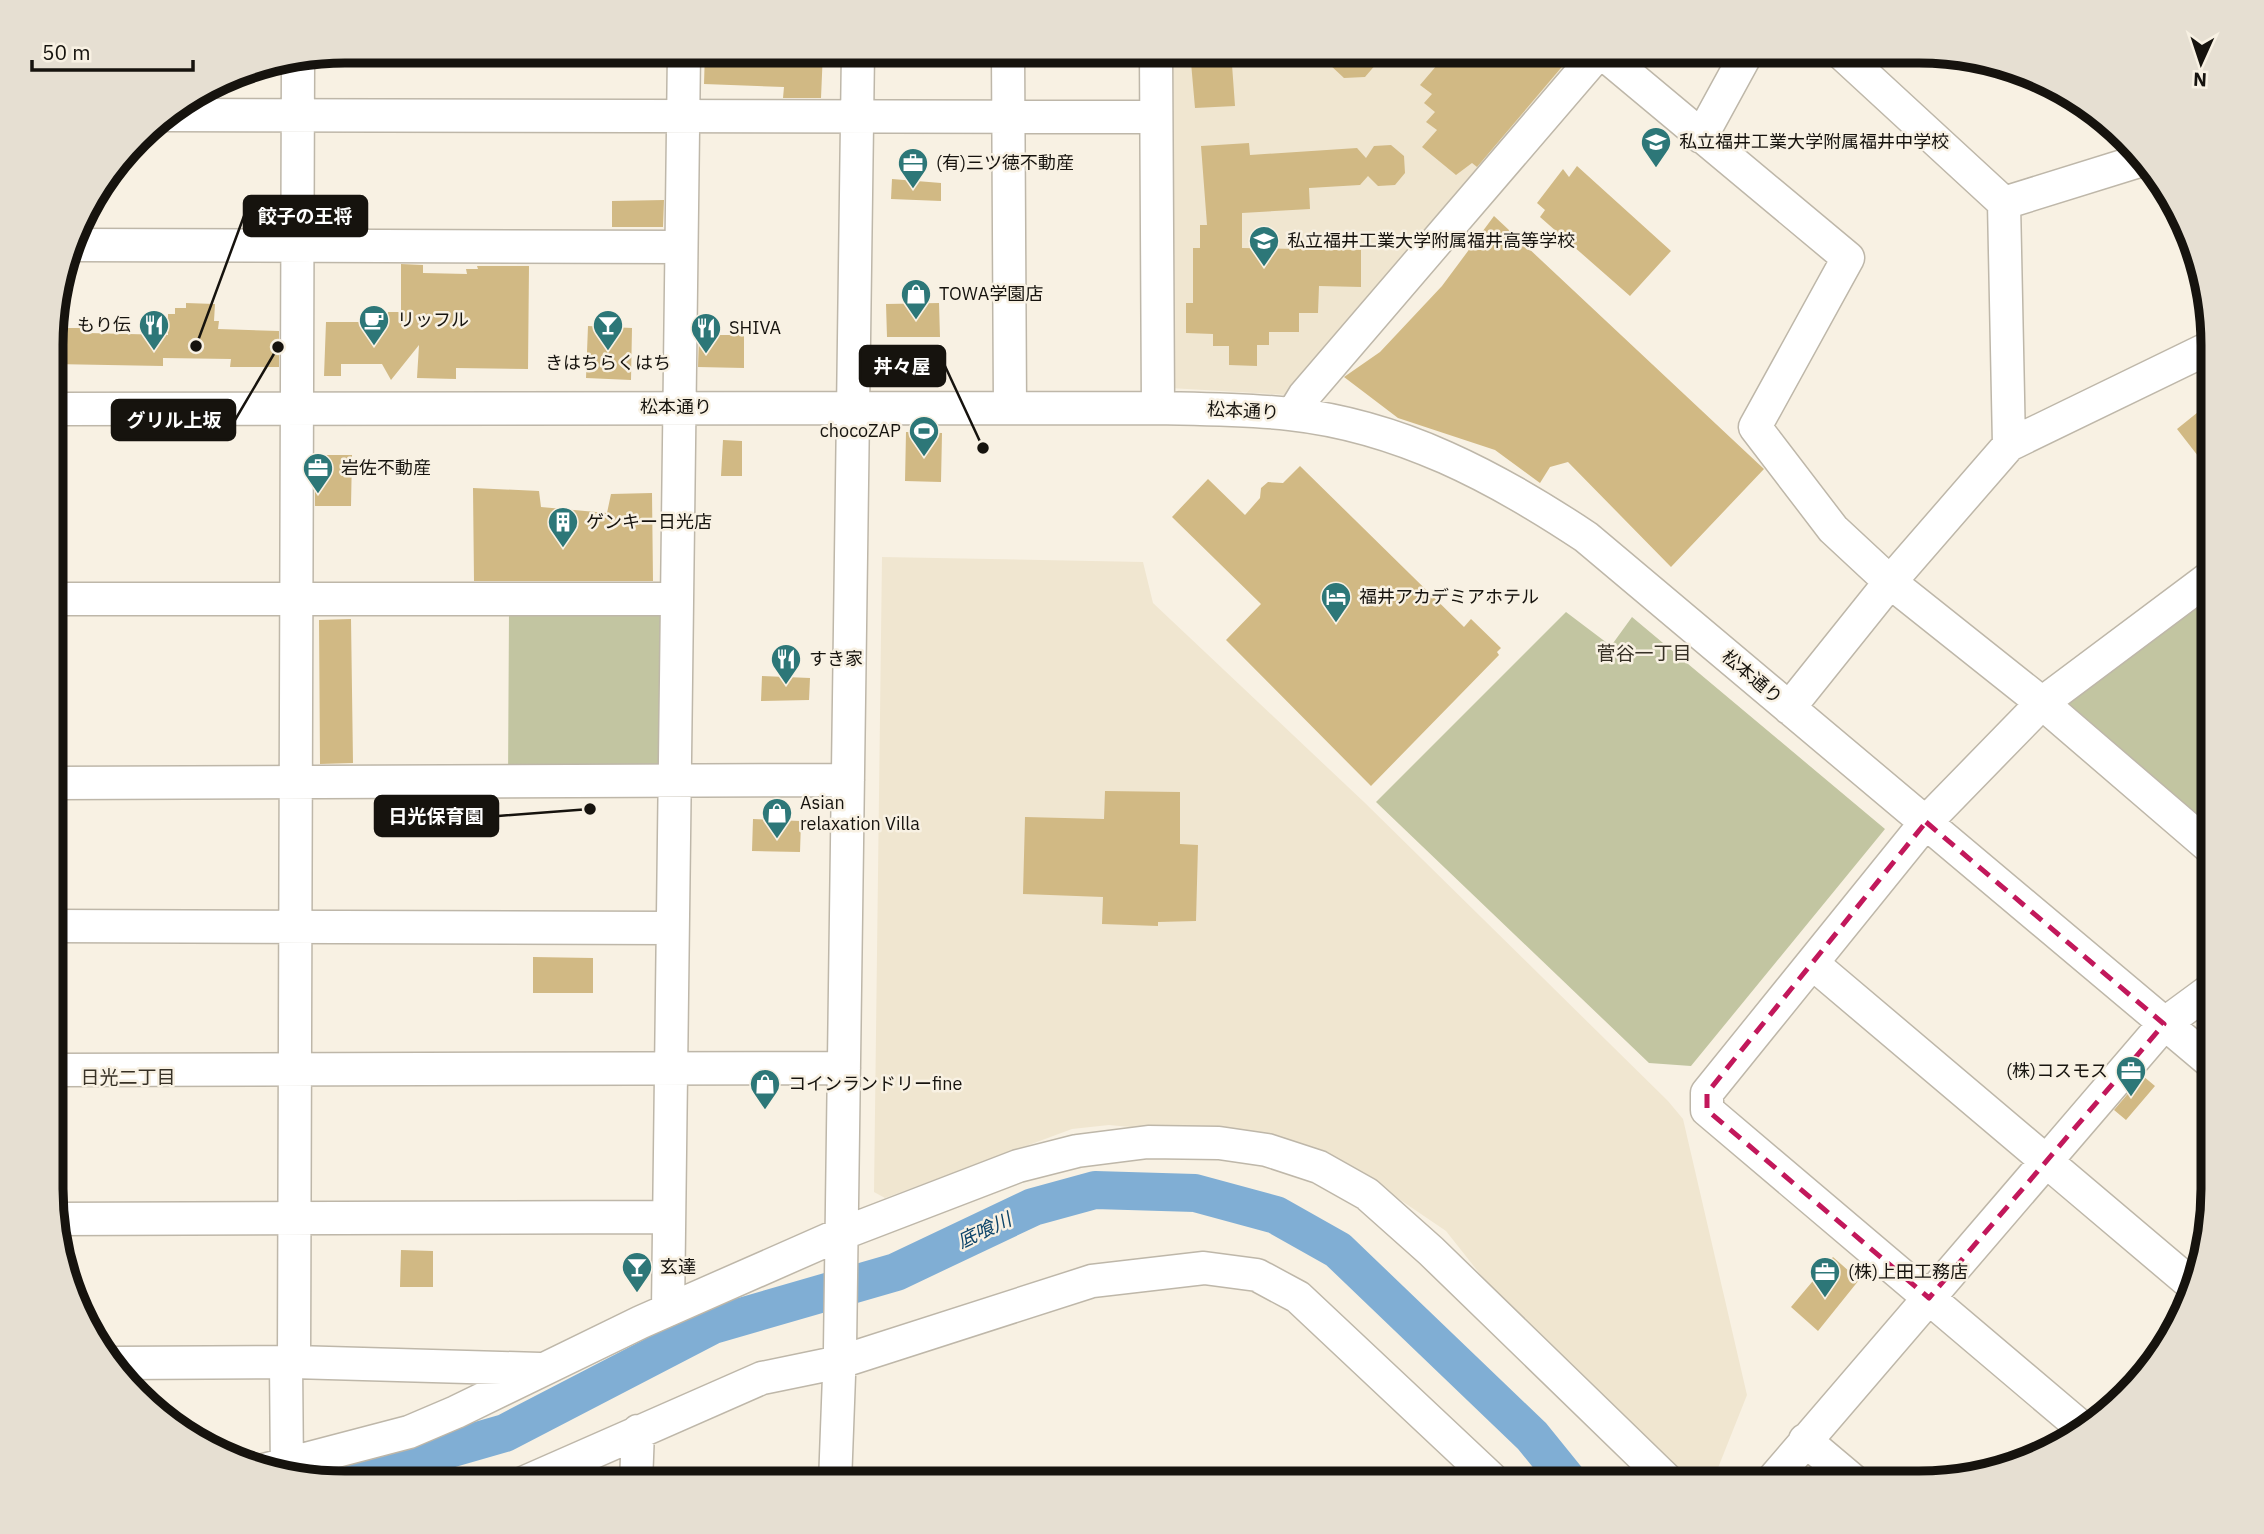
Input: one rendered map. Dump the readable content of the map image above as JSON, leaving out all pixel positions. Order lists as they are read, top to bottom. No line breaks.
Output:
{"streets":{"street":["松本通り"]},"districts":["菅谷一丁目","日光二丁目"],"water":["底喰川"],"places":{"school or university":["私立福井工業大学附属福井中学校","私立福井工業大学附属福井高等学校"],"office":["(有)三ツ徳不動産","岩佐不動産","(株)コスモス","(株)上田工務店"],"shop":["TOWA学園店","Asian relaxation Villa","コインランドリーfine"],"other":["餃子の王将","グリル上坂","丼々屋","日光保育園"],"cafe":["リッフル"],"restaurant":["もり伝","SHIVA","すき家"],"bar":["きはちらくはち","玄達"],"sports":["chocoZAP"],"building":["ゲンキー日光店"],"hotel":["福井アカデミアホテル"]},"scale_bar":"50 m","north":"bottom"}
